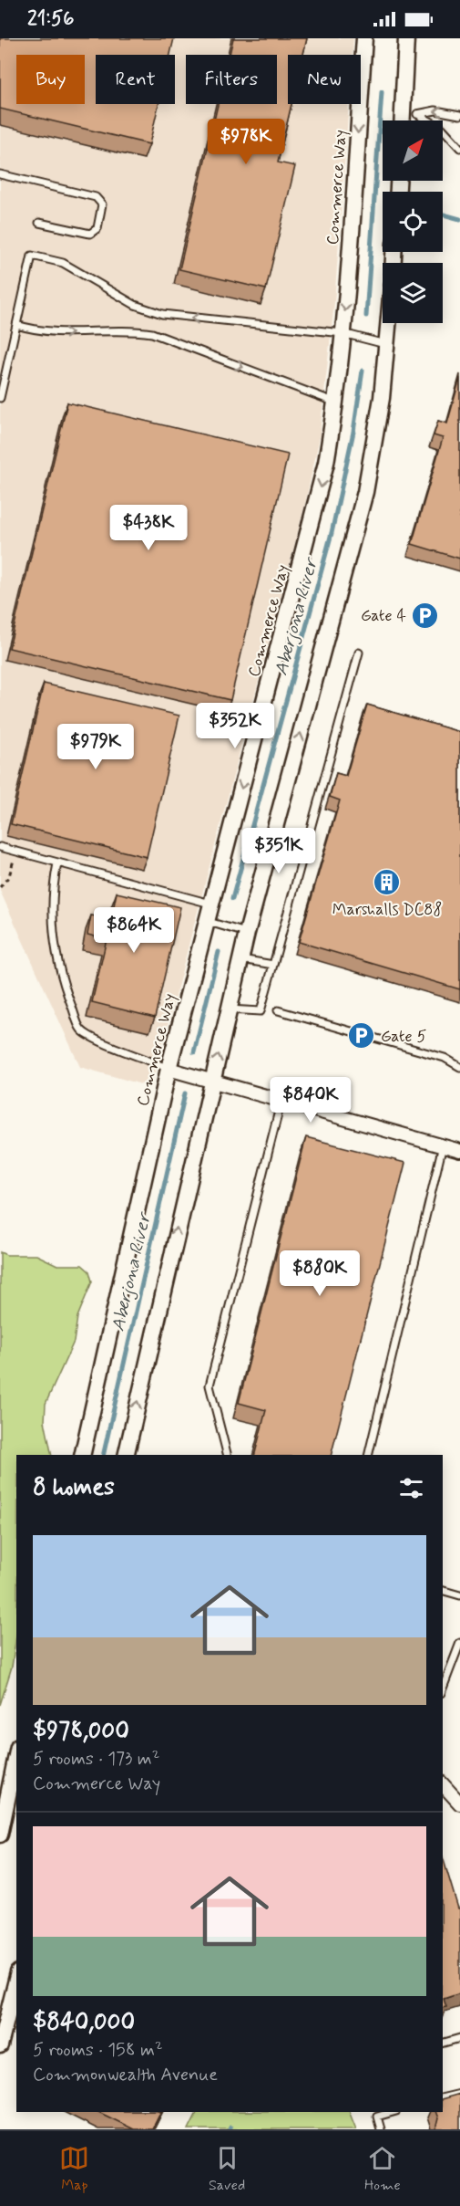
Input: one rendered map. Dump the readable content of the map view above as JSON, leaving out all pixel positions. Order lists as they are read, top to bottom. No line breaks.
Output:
{"streets":{"street":["Commerce Way"]},"water":["Aberjona River"],"places":{"parking":["Gate 4","Gate 5"],"building":["Marshalls DC88"]},"north":"top right","page":{"status":"21:56","chip":["Buy","Rent","Filters","New"],"price":["$978K","$438K","$352K","$979K","$351K","$864K","$840K","$880K"],"heading":"8 homes","list":[{"name":"$978,000","note":"5 rooms · 173 m² · Commerce Way"},{"name":"$840,000","note":"5 rooms · 158 m² · Commonwealth Avenue"}],"tabs":["Map","Saved","Home"]}}
